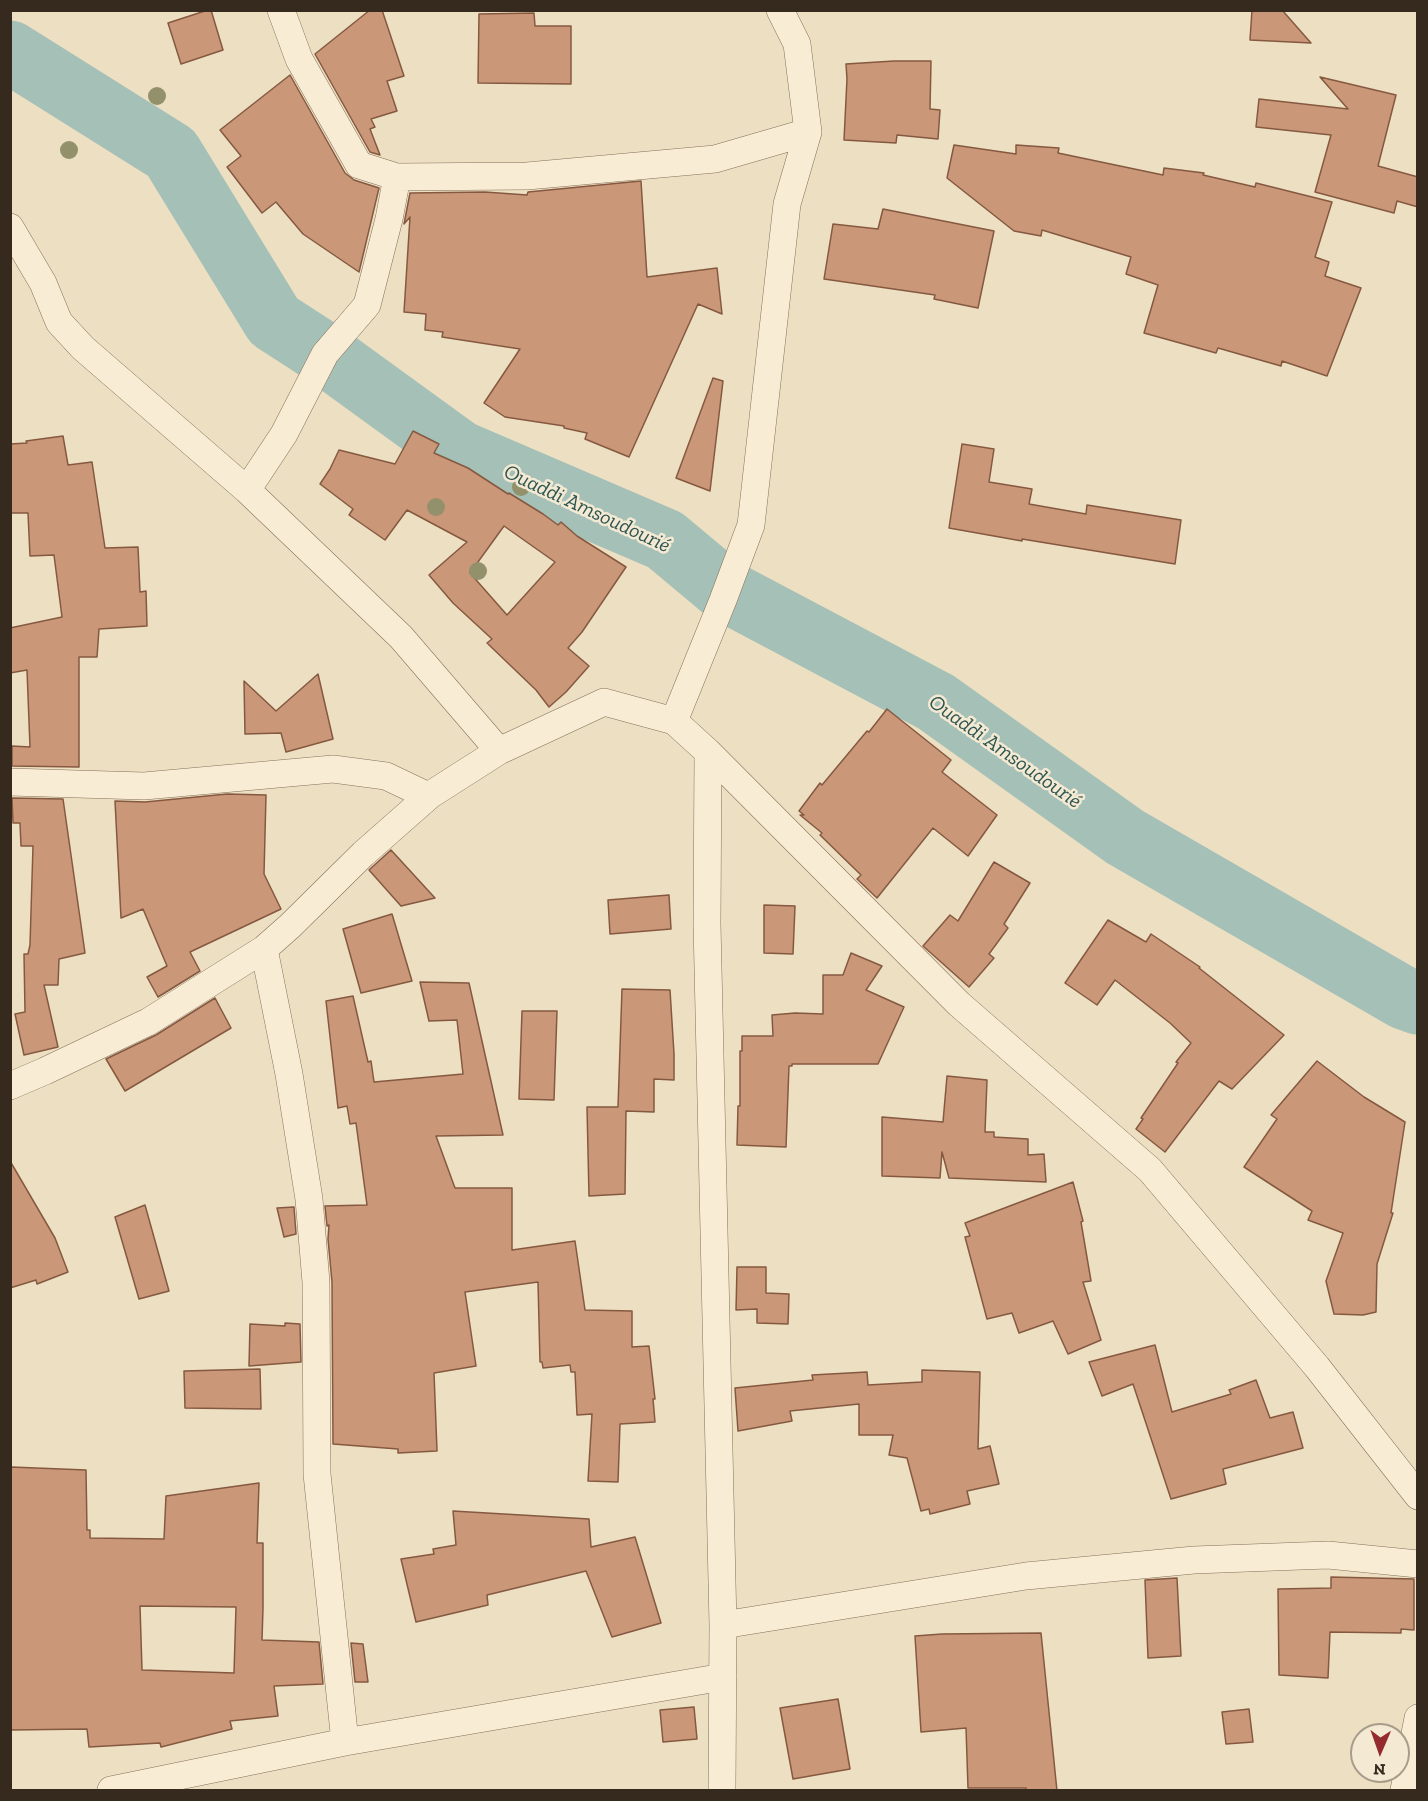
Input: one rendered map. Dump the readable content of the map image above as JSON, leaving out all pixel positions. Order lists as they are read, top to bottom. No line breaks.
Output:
{"water":["Ouaddi Amsoudourié"],"north":"bottom"}
